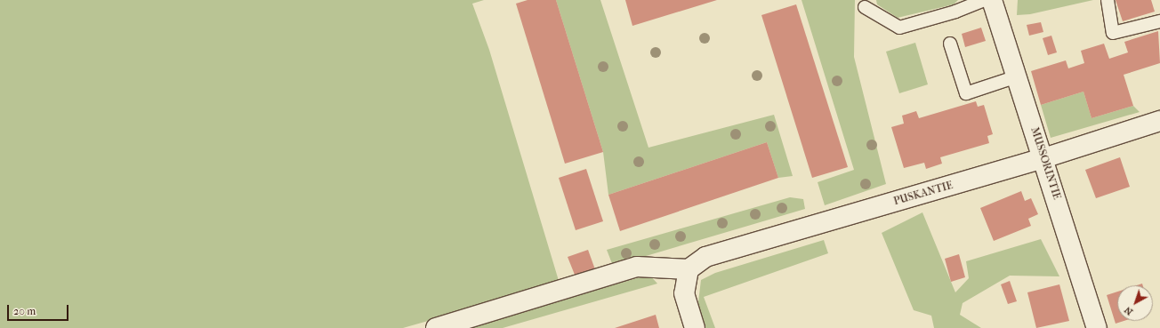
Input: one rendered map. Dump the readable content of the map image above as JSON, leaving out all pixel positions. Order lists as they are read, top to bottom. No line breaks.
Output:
{"streets":{"street":["MUSSORINTIE","PUSKANTIE"]},"crossings":[["MUSSORINTIE","PUSKANTIE"]],"scale_bar":"20 m","north":"bottom left"}
